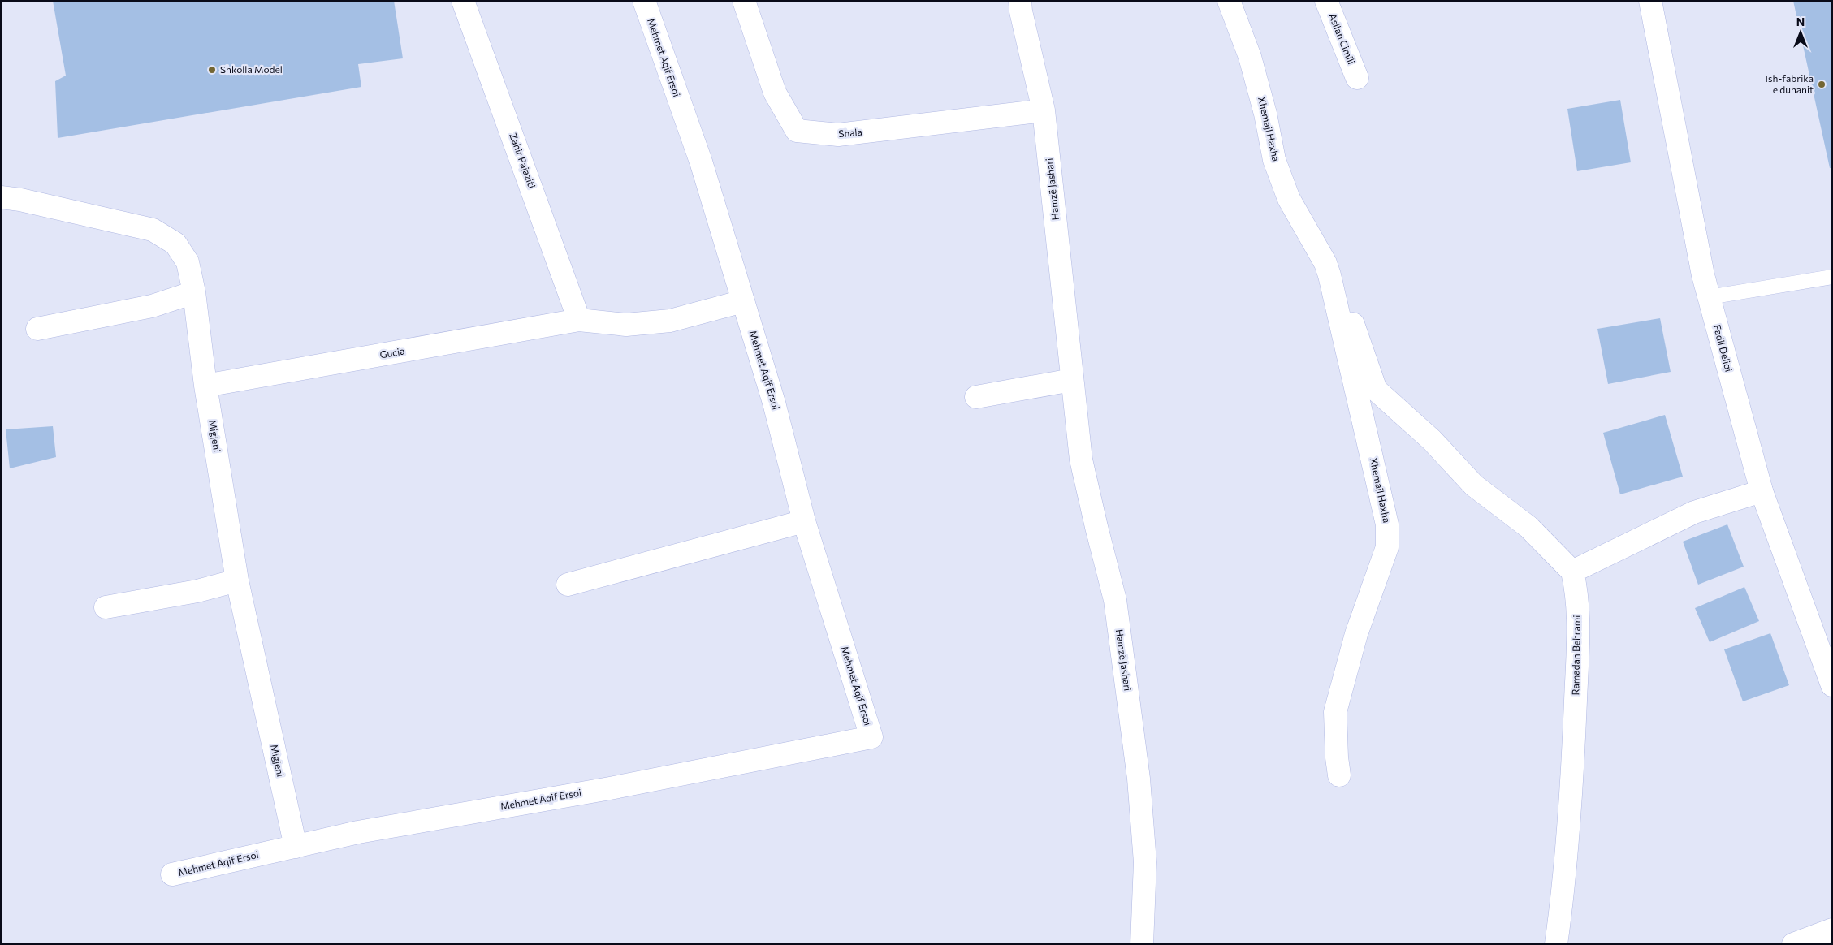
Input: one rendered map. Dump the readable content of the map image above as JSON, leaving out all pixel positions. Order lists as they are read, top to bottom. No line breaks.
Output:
{"streets":{"street":["Asllan Cimili","Mehmet Aqif Ersoi","Xhemajl Haxha","Shala","Zahir Pajaziti","Hamzë Jashari","Fadil Deliqi","Gucia","Migjeni","Ramadan Behrami"]},"crossings":[["Mehmet Aqif Ersoi","Gucia"],["Mehmet Aqif Ersoi","Migjeni"],["Xhemajl Haxha","Ramadan Behrami"],["Shala","Hamzë Jashari"],["Zahir Pajaziti","Gucia"],["Gucia","Migjeni"]],"places":["Shkolla Model","Ish-fabrika e duhanit"],"north":"top"}
